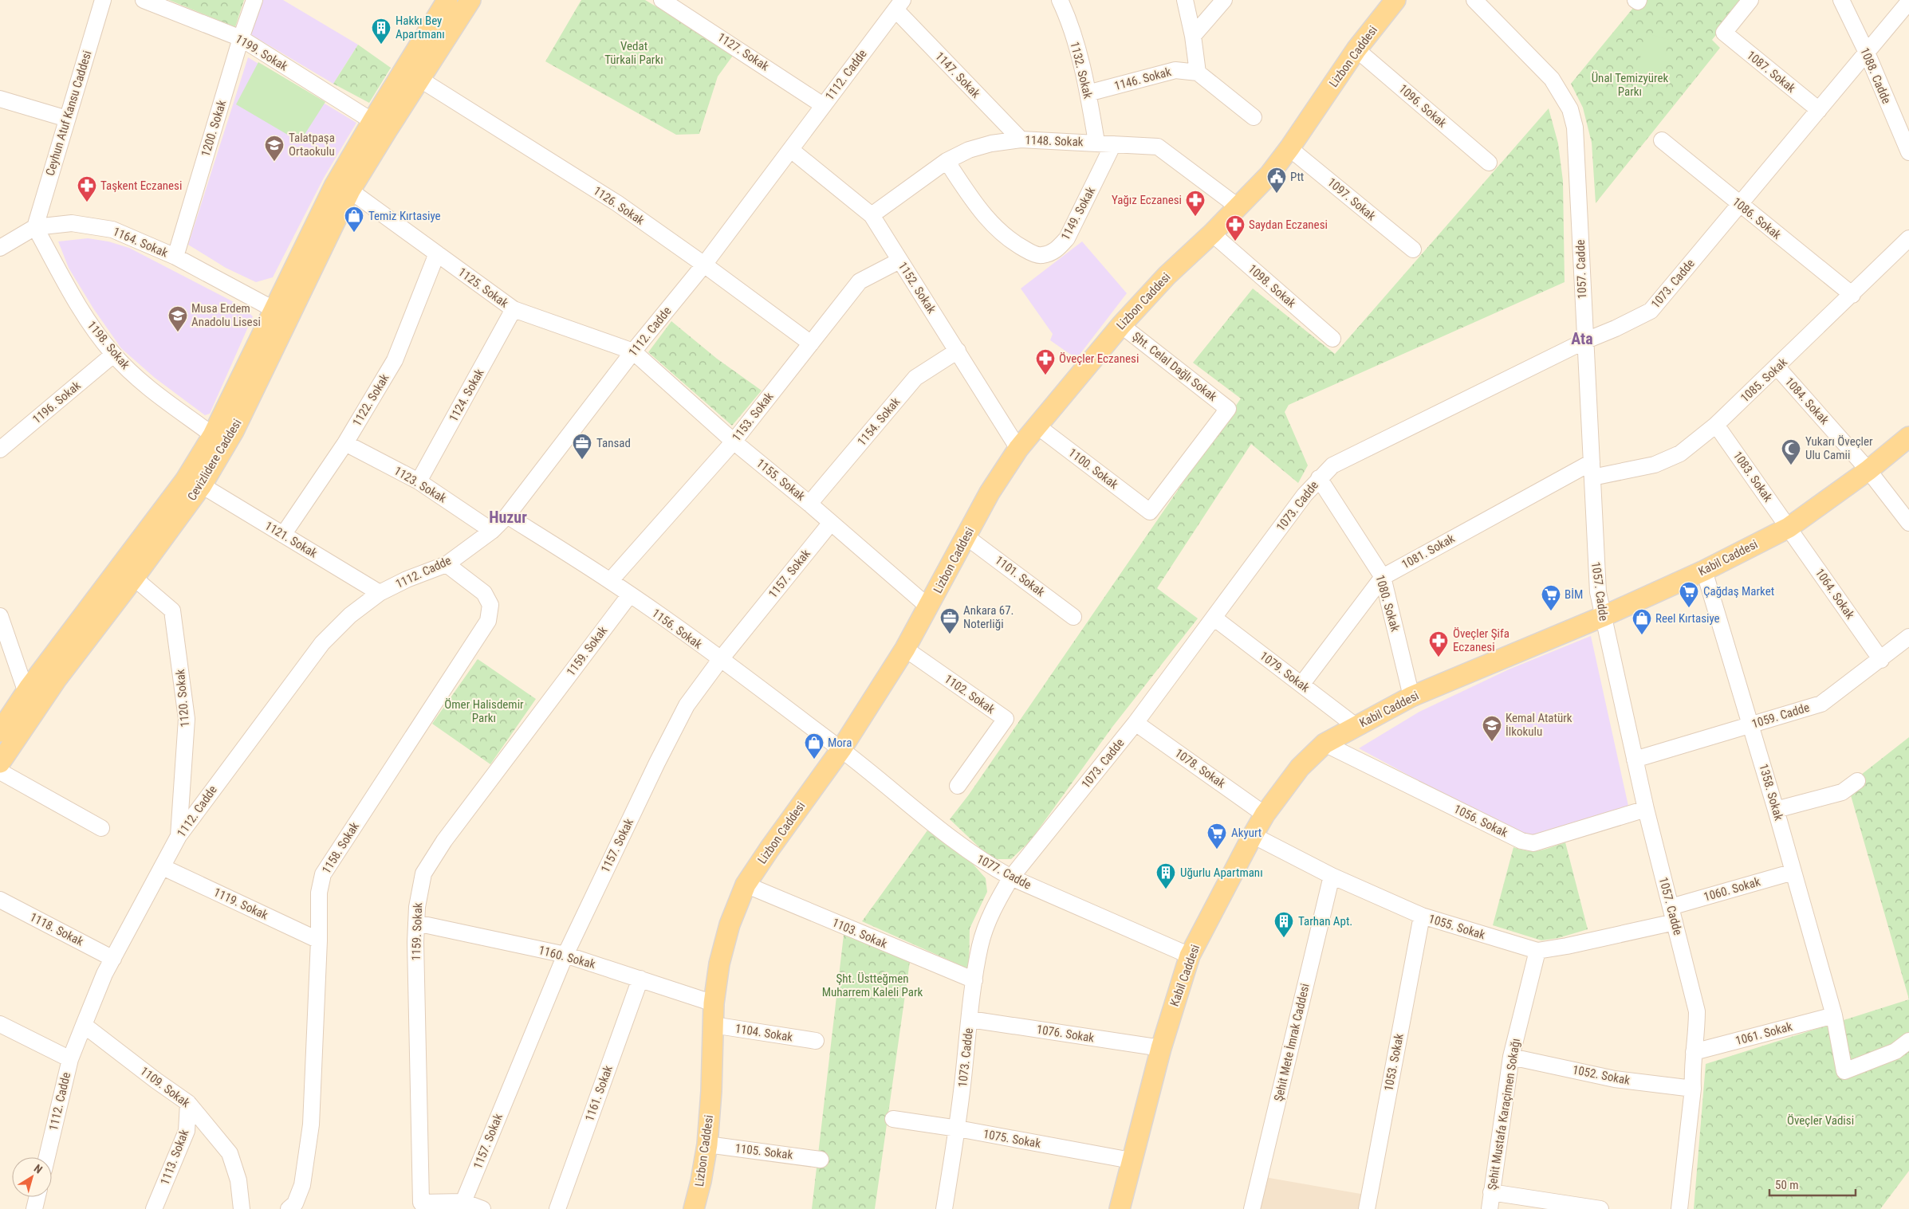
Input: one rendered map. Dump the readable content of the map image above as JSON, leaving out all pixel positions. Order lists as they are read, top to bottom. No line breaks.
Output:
{"streets":{"main road":["Lizbon Caddesi","Cevizlidere Caddesi","Kabil Caddesi"],"street":["1127. Sokak","1199. Sokak","1132. Sokak","1087. Sokak","1112. Cadde","1147. Sokak","1088. Cadde","1146. Sokak","1096. Sokak","Ceyhun Atuf Kansu Caddesi","1200. Sokak","1148. Sokak","1097. Sokak","1126. Sokak","1149. Sokak","1086. Sokak","1164. Sokak","1057. Cadde","1073. Cadde","1098. Sokak","1125. Sokak","1152. Sokak","1198. Sokak","Şht. Celal Dağlı Sokak","1085. Sokak","1124. Sokak","1122. Sokak","1084. Sokak","1196. Sokak","1153. Sokak","1154. Sokak","1100. Sokak","1083. Sokak","1155. Sokak","1123. Sokak","1121. Sokak","1081. Sokak","1157. Sokak","1101. Sokak","1064. Sokak","1080. Sokak","1156. Sokak","1159. Sokak","1079. Sokak","1102. Sokak","1120. Sokak","1059. Cadde","1078. Sokak","1358. Sokak","1056. Sokak","1158. Sokak","1077. Cadde","1060. Sokak","1119. Sokak","1055. Sokak","1118. Sokak","1103. Sokak","1160. Sokak","1104. Sokak","1076. Sokak","1061. Sokak","Şehit Mete İmrak Caddesi","1053. Sokak","1052. Sokak","1109. Sokak","1161. Sokak","Şehit Mustafa Karaçimen Sokağı","1075. Sokak","1105. Sokak","1113. Sokak"]},"crossings":[["1127. Sokak","1112. Cadde"],["1199. Sokak","1200. Sokak"],["1199. Sokak","Cevizlidere Caddesi"],["Lizbon Caddesi","1096. Sokak"],["Lizbon Caddesi","1148. Sokak"],["Lizbon Caddesi","1097. Sokak"],["Lizbon Caddesi","1098. Sokak"],["Lizbon Caddesi","1152. Sokak"],["Lizbon Caddesi","Şht. Celal Dağlı Sokak"],["Lizbon Caddesi","1100. Sokak"],["Lizbon Caddesi","1155. Sokak"],["Lizbon Caddesi","1101. Sokak"],["Lizbon Caddesi","1156. Sokak"],["Lizbon Caddesi","1102. Sokak"],["Lizbon Caddesi","1077. Cadde"],["Lizbon Caddesi","1103. Sokak"],["Lizbon Caddesi","1160. Sokak"],["Lizbon Caddesi","1104. Sokak"],["Lizbon Caddesi","1105. Sokak"],["1132. Sokak","1146. Sokak"],["1132. Sokak","1148. Sokak"],["1087. Sokak","1073. Cadde"],["1112. Cadde","1147. Sokak"],["1112. Cadde","1126. Sokak"],["1112. Cadde","1125. Sokak"],["1112. Cadde","1152. Sokak"],["1112. Cadde","1155. Sokak"],["1112. Cadde","1123. Sokak"],["1112. Cadde","1121. Sokak"],["1112. Cadde","1156. Sokak"],["1112. Cadde","1120. Sokak"],["1112. Cadde","1158. Sokak"],["1112. Cadde","1119. Sokak"],["1112. Cadde","1118. Sokak"],["1112. Cadde","1109. Sokak"],["1147. Sokak","1148. Sokak"],["1088. Cadde","1073. Cadde"],["Ceyhun Atuf Kansu Caddesi","1164. Sokak"],["Ceyhun Atuf Kansu Caddesi","1198. Sokak"],["1200. Sokak","1164. Sokak"],["1148. Sokak","1149. Sokak"],["1148. Sokak","1152. Sokak"],["1126. Sokak","1153. Sokak"],["1126. Sokak","Cevizlidere Caddesi"],["1086. Sokak","1073. Cadde"],["1086. Sokak","1085. Sokak"],["1164. Sokak","1198. Sokak"],["1164. Sokak","Cevizlidere Caddesi"],["1057. Cadde","1073. Cadde"],["1057. Cadde","1085. Sokak"],["1057. Cadde","1081. Sokak"],["1057. Cadde","Kabil Caddesi"],["1057. Cadde","1059. Cadde"],["1057. Cadde","1056. Sokak"],["1057. Cadde","1060. Sokak"],["1057. Cadde","1055. Sokak"],["1057. Cadde","1061. Sokak"],["1057. Cadde","1052. Sokak"],["1073. Cadde","1080. Sokak"],["1073. Cadde","1079. Sokak"],["1073. Cadde","1078. Sokak"],["1073. Cadde","1077. Cadde"],["1073. Cadde","1103. Sokak"],["1073. Cadde","1076. Sokak"],["1073. Cadde","1075. Sokak"],["1125. Sokak","1124. Sokak"],["1125. Sokak","1122. Sokak"],["1125. Sokak","Cevizlidere Caddesi"],["1125. Sokak","1155. Sokak"],["1152. Sokak","1153. Sokak"],["1152. Sokak","1154. Sokak"],["1198. Sokak","1196. Sokak"],["1198. Sokak","Cevizlidere Caddesi"],["Şht. Celal Dağlı Sokak","1100. Sokak"],["1085. Sokak","1084. Sokak"],["1085. Sokak","1083. Sokak"],["1085. Sokak","1081. Sokak"],["1124. Sokak","1123. Sokak"],["1122. Sokak","1123. Sokak"],["1122. Sokak","1121. Sokak"],["1084. Sokak","Kabil Caddesi"],["1153. Sokak","1155. Sokak"],["1153. Sokak","1156. Sokak"],["1154. Sokak","1155. Sokak"],["Cevizlidere Caddesi","1121. Sokak"],["Cevizlidere Caddesi","1120. Sokak"],["1083. Sokak","Kabil Caddesi"],["1083. Sokak","1064. Sokak"],["1155. Sokak","1157. Sokak"],["1081. Sokak","1080. Sokak"],["1081. Sokak","1079. Sokak"],["Kabil Caddesi","1064. Sokak"],["Kabil Caddesi","1080. Sokak"],["Kabil Caddesi","1079. Sokak"],["Kabil Caddesi","1078. Sokak"],["Kabil Caddesi","1358. Sokak"],["Kabil Caddesi","1056. Sokak"],["Kabil Caddesi","1077. Cadde"],["Kabil Caddesi","1055. Sokak"],["Kabil Caddesi","1076. Sokak"],["Kabil Caddesi","1075. Sokak"],["1157. Sokak","1156. Sokak"],["1157. Sokak","1159. Sokak"],["1157. Sokak","1160. Sokak"],["1064. Sokak","1059. Cadde"],["1156. Sokak","1159. Sokak"],["1156. Sokak","1077. Cadde"],["1159. Sokak","1160. Sokak"],["1059. Cadde","1358. Sokak"],["1358. Sokak","1060. Sokak"],["1358. Sokak","1061. Sokak"],["1158. Sokak","1119. Sokak"],["1060. Sokak","1055. Sokak"],["1055. Sokak","Şehit Mete İmrak Caddesi"],["1055. Sokak","1053. Sokak"],["1055. Sokak","Şehit Mustafa Karaçimen Sokağı"],["1160. Sokak","1161. Sokak"],["1052. Sokak","Şehit Mustafa Karaçimen Sokağı"],["1109. Sokak","1113. Sokak"]],"districts":["Ata","Huzur"],"parks":["Vedat Türkali Parkı","Ünal Temizyürek Parkı","Ömer Halisdemir Parkı","Şht. Üstteğmen Muharrem Kaleli Park","Öveçler Vadisi"],"places":{"building":["Hakkı Bey Apartmanı","Uğurlu Apartmanı","Tarhan Apt."],"school or university":["Talatpaşa Ortaokulu","Musa Erdem Anadolu Lisesi","Kemal Atatürk İlkokulu"],"public building":["Ptt"],"pharmacy":["Taşkent Eczanesi","Yağız Eczanesi","Saydan Eczanesi","Öveçler Eczanesi","Öveçler Şifa Eczanesi"],"shop":["Temiz Kırtasiye","Reel Kırtasiye","Mora"],"office":["Tansad","Ankara 67. Noterliği"],"mosque":["Yukarı Öveçler Ulu Camii"],"supermarket":["Çağdaş Market","BİM","Akyurt"]},"scale_bar":"50 m","north":"top right"}
